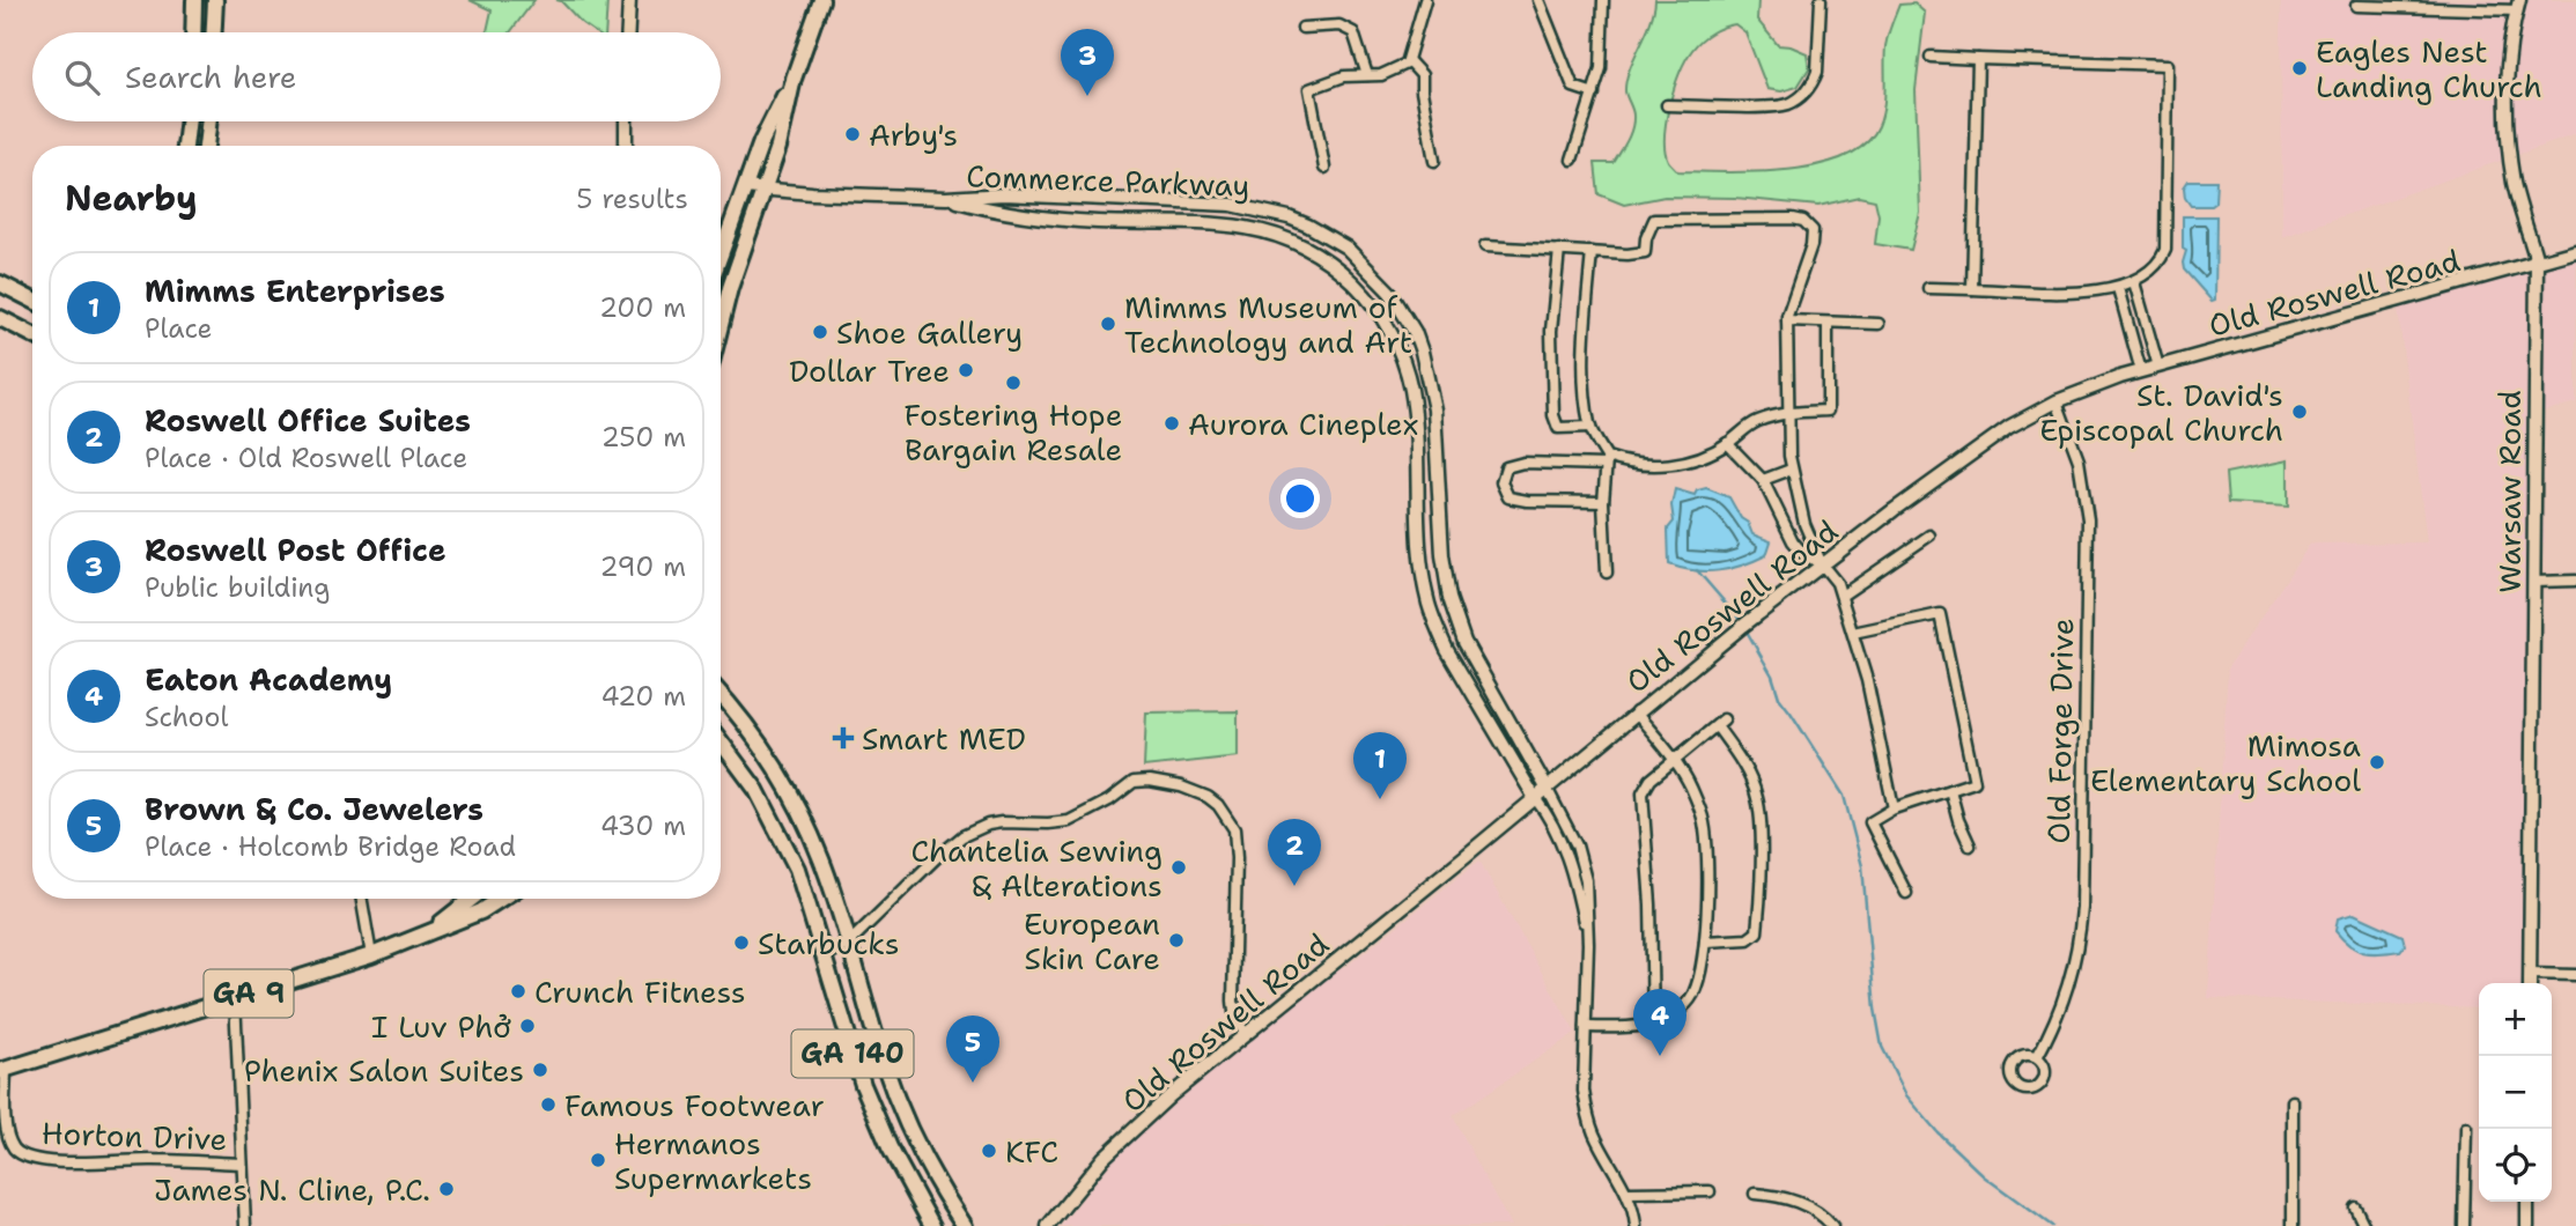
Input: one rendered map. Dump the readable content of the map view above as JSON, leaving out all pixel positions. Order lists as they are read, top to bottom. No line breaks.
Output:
{"streets":{"main road":["GA 9","GA 140"],"street":["Commerce Parkway","Old Roswell Road","Warsaw Road","Old Forge Drive","Horton Drive"]},"crossings":[["Commerce Parkway","Old Roswell Road"],["Old Roswell Road","Warsaw Road"],["Old Roswell Road","Old Forge Drive"],["GA 9","Horton Drive"]],"places":{"other":["Eagles Nest Landing Church","Arby's","Mimms Museum of Technology and Art","Shoe Gallery","Dollar Tree","Fostering Hope Bargain Resale","St. David's Episcopal Church","Aurora Cineplex","Mimosa Elementary School","Chantelia Sewing & Alterations","European Skin Care","Starbucks","Crunch Fitness","I Luv Phở","Phenix Salon Suites","Famous Footwear","KFC","Hermanos Supermarkets","James N. Cline, P.C."],"health":["Smart MED"]},"page":{"pins":["3","1","2","4","5"],"search":"Search here","heading":["Nearby","5 results"],"list":[{"mark":"1","name":"Mimms Enterprises","note":"Place","value":"200 m"},{"mark":"2","name":"Roswell Office Suites","note":"Place · Old Roswell Place","value":"250 m"},{"mark":"3","name":"Roswell Post Office","note":"Public building","value":"290 m"},{"mark":"4","name":"Eaton Academy","note":"School","value":"420 m"},{"mark":"5","name":"Brown & Co. Jewelers","note":"Place · Holcomb Bridge Road","value":"430 m"}],"map_buttons":["+","−"]}}
